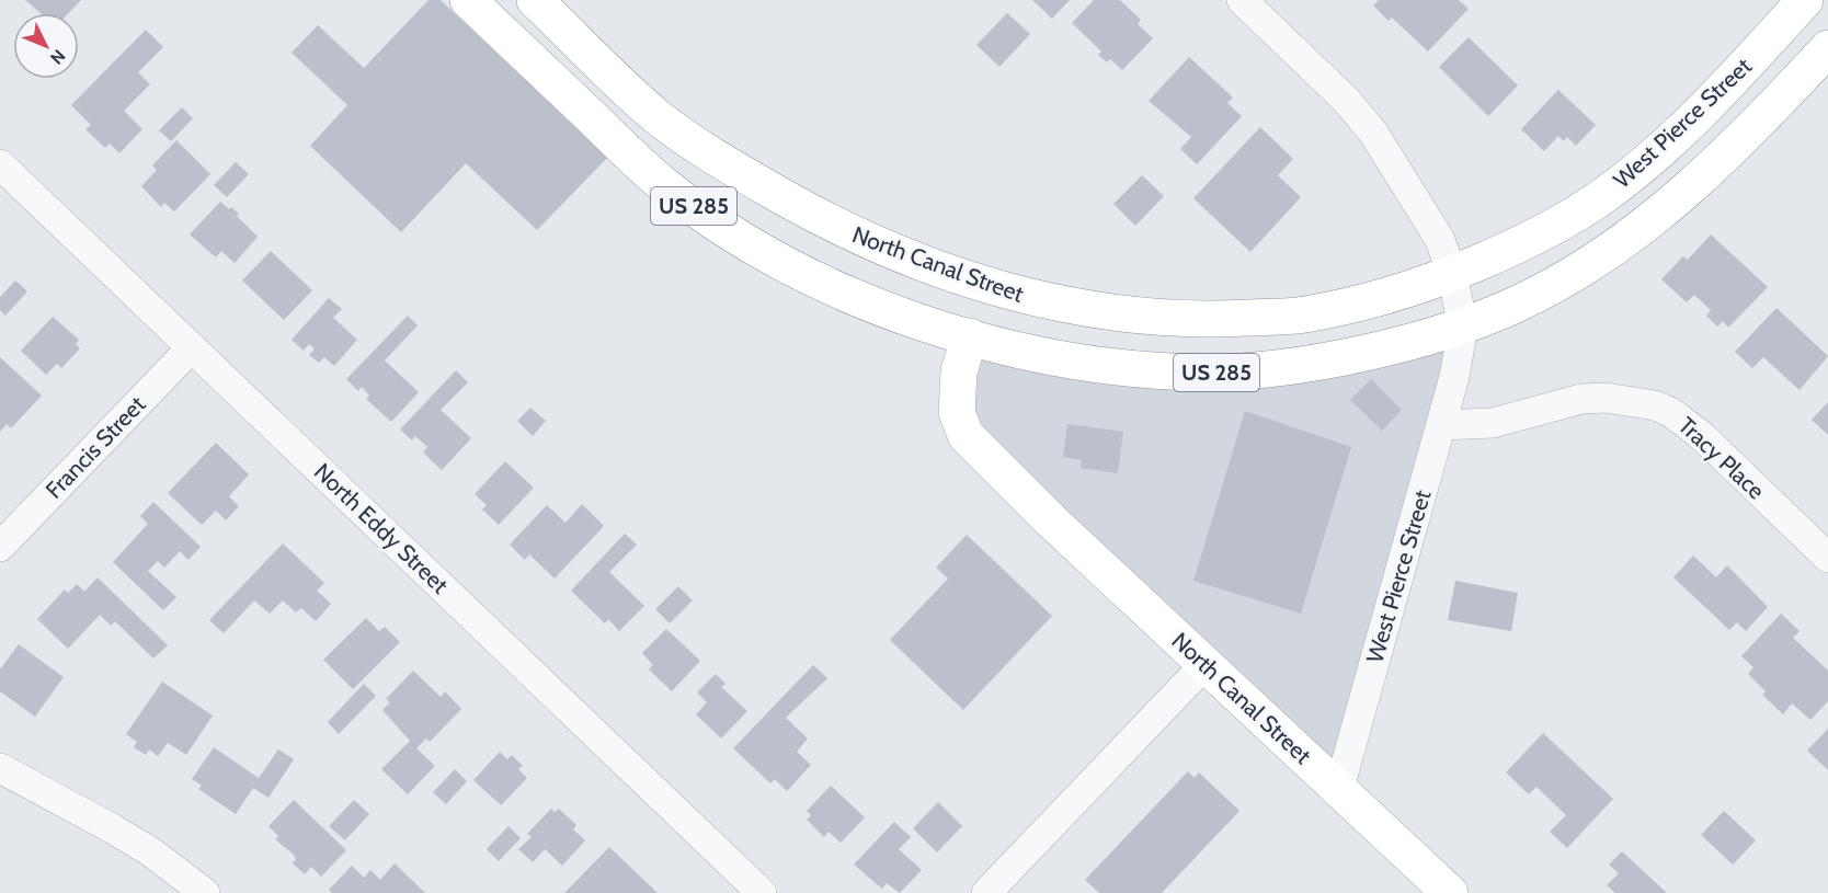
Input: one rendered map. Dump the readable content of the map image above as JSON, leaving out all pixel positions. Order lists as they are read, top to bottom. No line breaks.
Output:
{"streets":{"main road":["West Pierce Street","US 285","North Canal Street"],"street":["Francis Street","Tracy Place","North Eddy Street"]},"crossings":[["West Pierce Street","US 285"],["West Pierce Street","North Canal Street"],["West Pierce Street","Tracy Place"],["US 285","North Canal Street"],["Francis Street","North Eddy Street"]],"north":"bottom right"}
